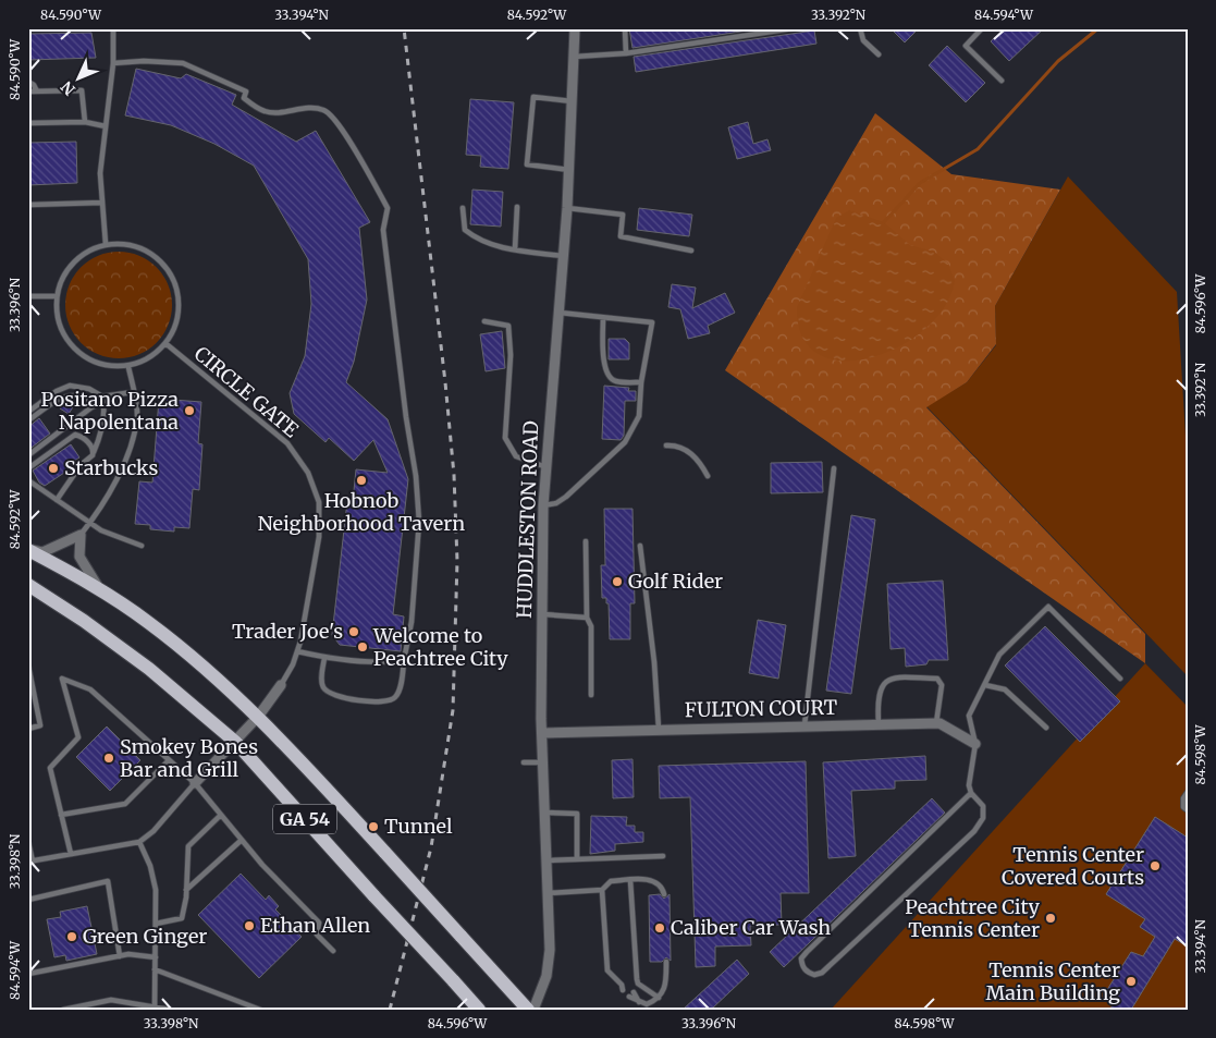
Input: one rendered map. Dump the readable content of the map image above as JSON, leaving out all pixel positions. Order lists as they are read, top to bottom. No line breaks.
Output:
{"streets":{"main road":["GA 54"],"street":["HUDDLESTON ROAD","FULTON COURT"],"lane":["CIRCLE GATE"]},"crossings":[["HUDDLESTON ROAD","FULTON COURT"]],"places":["Positano Pizza Napolentana","Starbucks","Hobnob Neighborhood Tavern","Golf Rider","Trader Joe's","Welcome to Peachtree City","Smokey Bones Bar and Grill","Tunnel","Tennis Center Covered Courts","Peachtree City Tennis Center","Ethan Allen","Caliber Car Wash","Green Ginger","Tennis Center Main Building"],"north":"bottom left","coordinates":["84.590°W","33.394°N","84.592°W","33.392°N","84.594°W","84.596°W","33.396°N","84.598°W","33.398°N"]}
